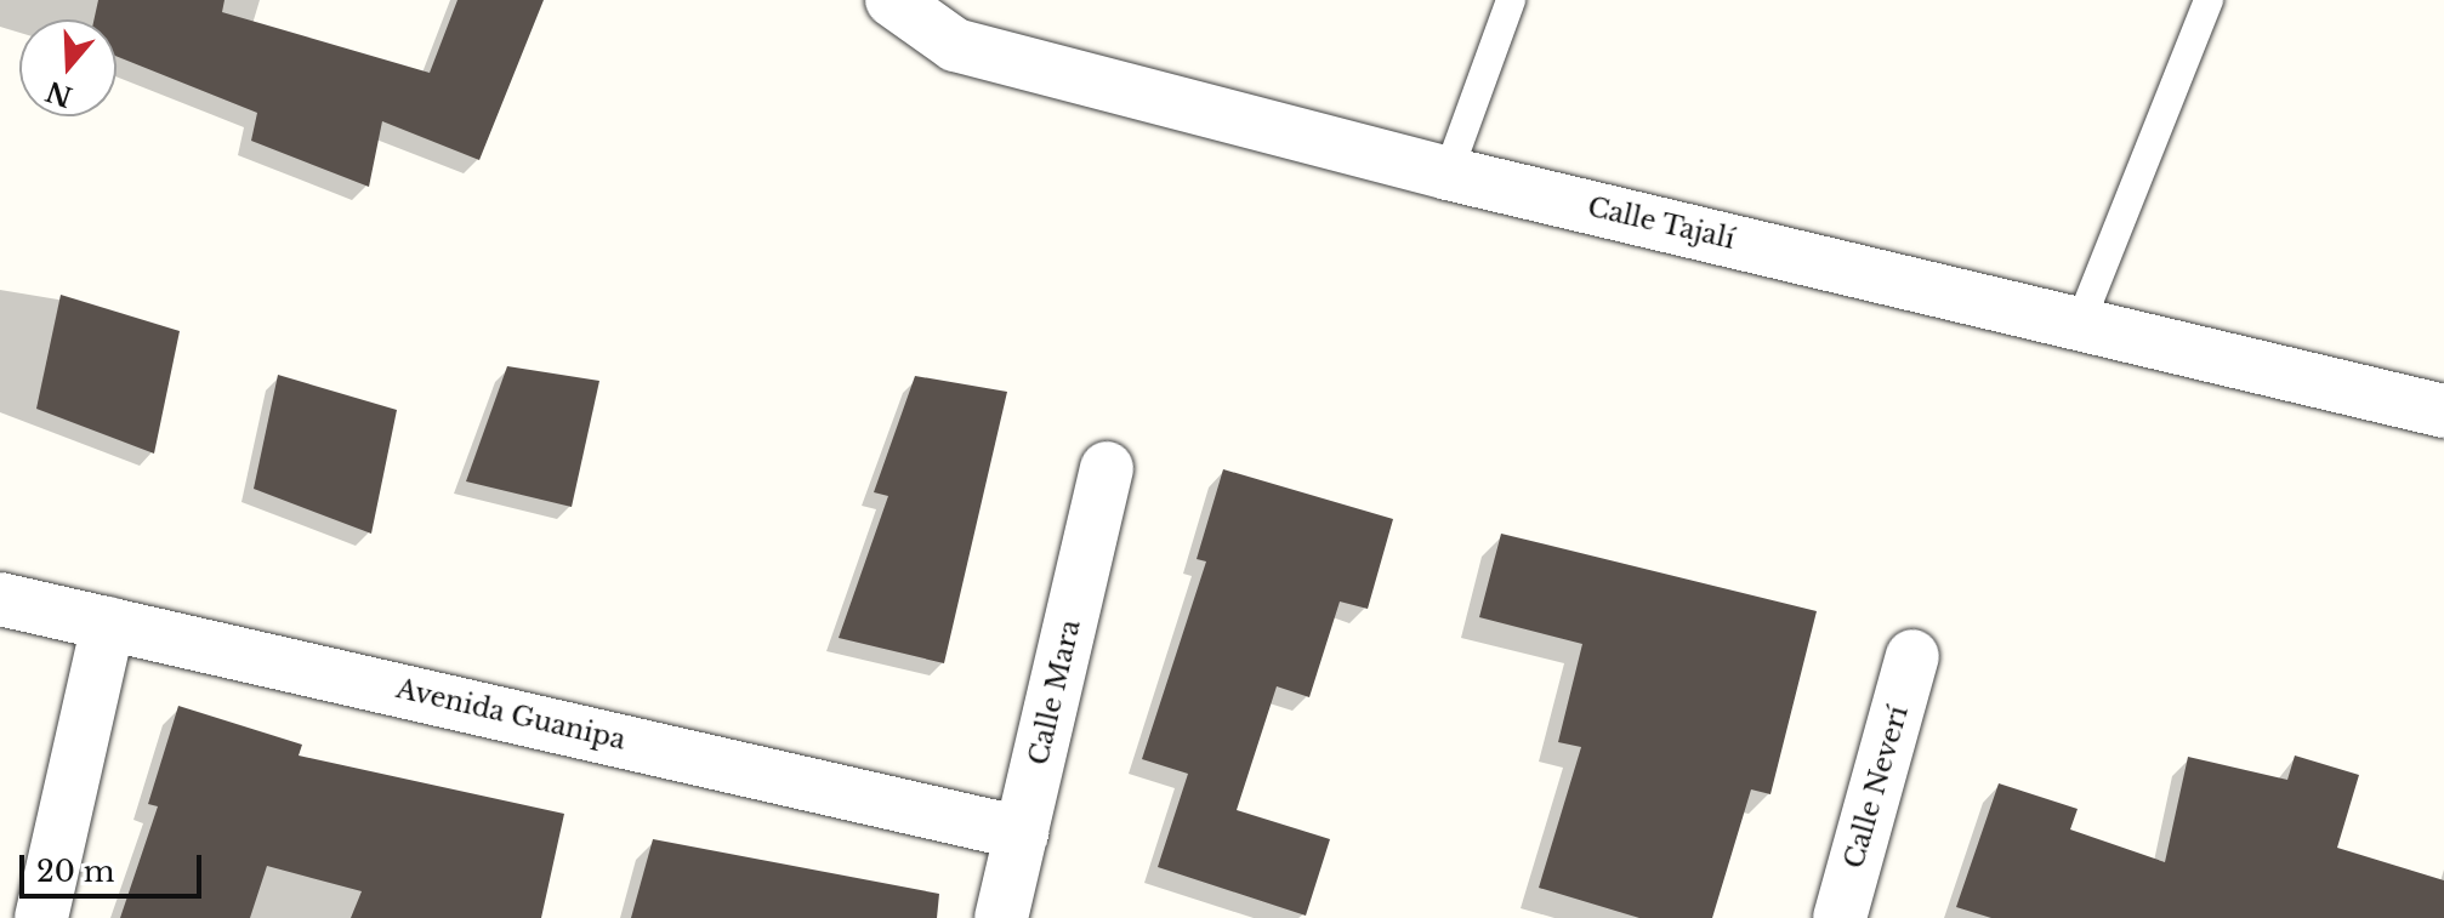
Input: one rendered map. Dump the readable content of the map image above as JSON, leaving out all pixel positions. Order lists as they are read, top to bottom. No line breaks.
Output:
{"streets":{"street":["Calle Tajalí","Calle Mara","Avenida Guanipa","Calle Neverí"]},"crossings":[["Calle Mara","Avenida Guanipa"]],"scale_bar":"20 m","north":"bottom"}
